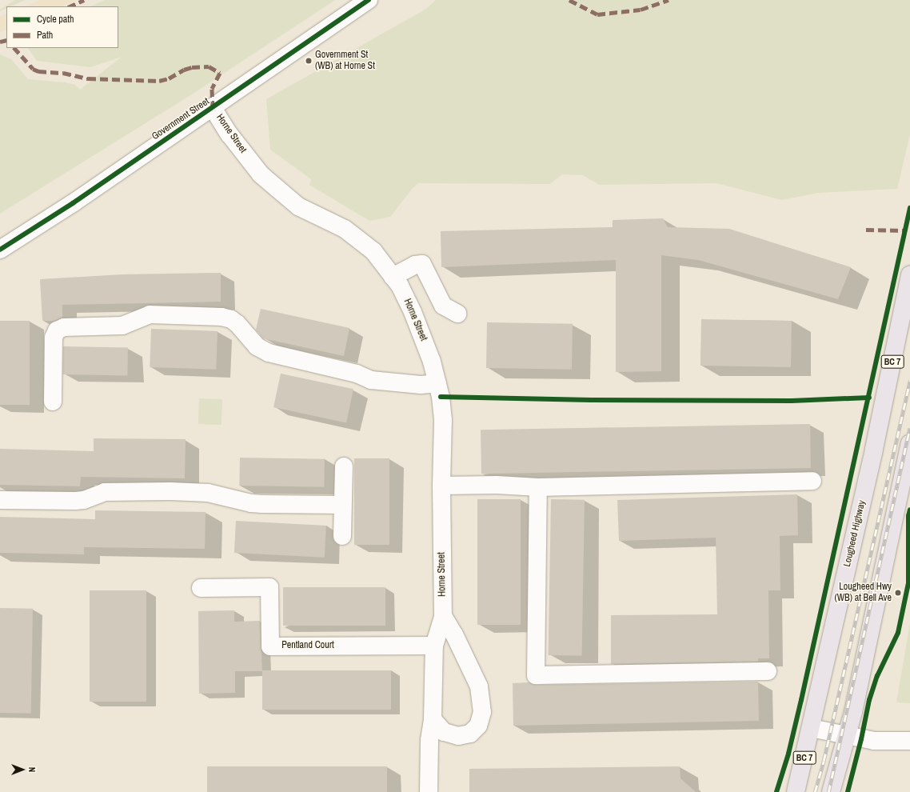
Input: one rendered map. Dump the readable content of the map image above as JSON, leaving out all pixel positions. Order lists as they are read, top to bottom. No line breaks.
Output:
{"streets":{"main road":["BC 7","Lougheed Highway"],"street":["Government Street","Horne Street","Pentland Court"]},"crossings":[["Government Street","Horne Street"],["Horne Street","Pentland Court"]],"places":["Government St (WB) at Horne St","Lougheed Hwy (WB) at Bell Ave"],"legend":["Cycle path","Path"],"north":"right"}
